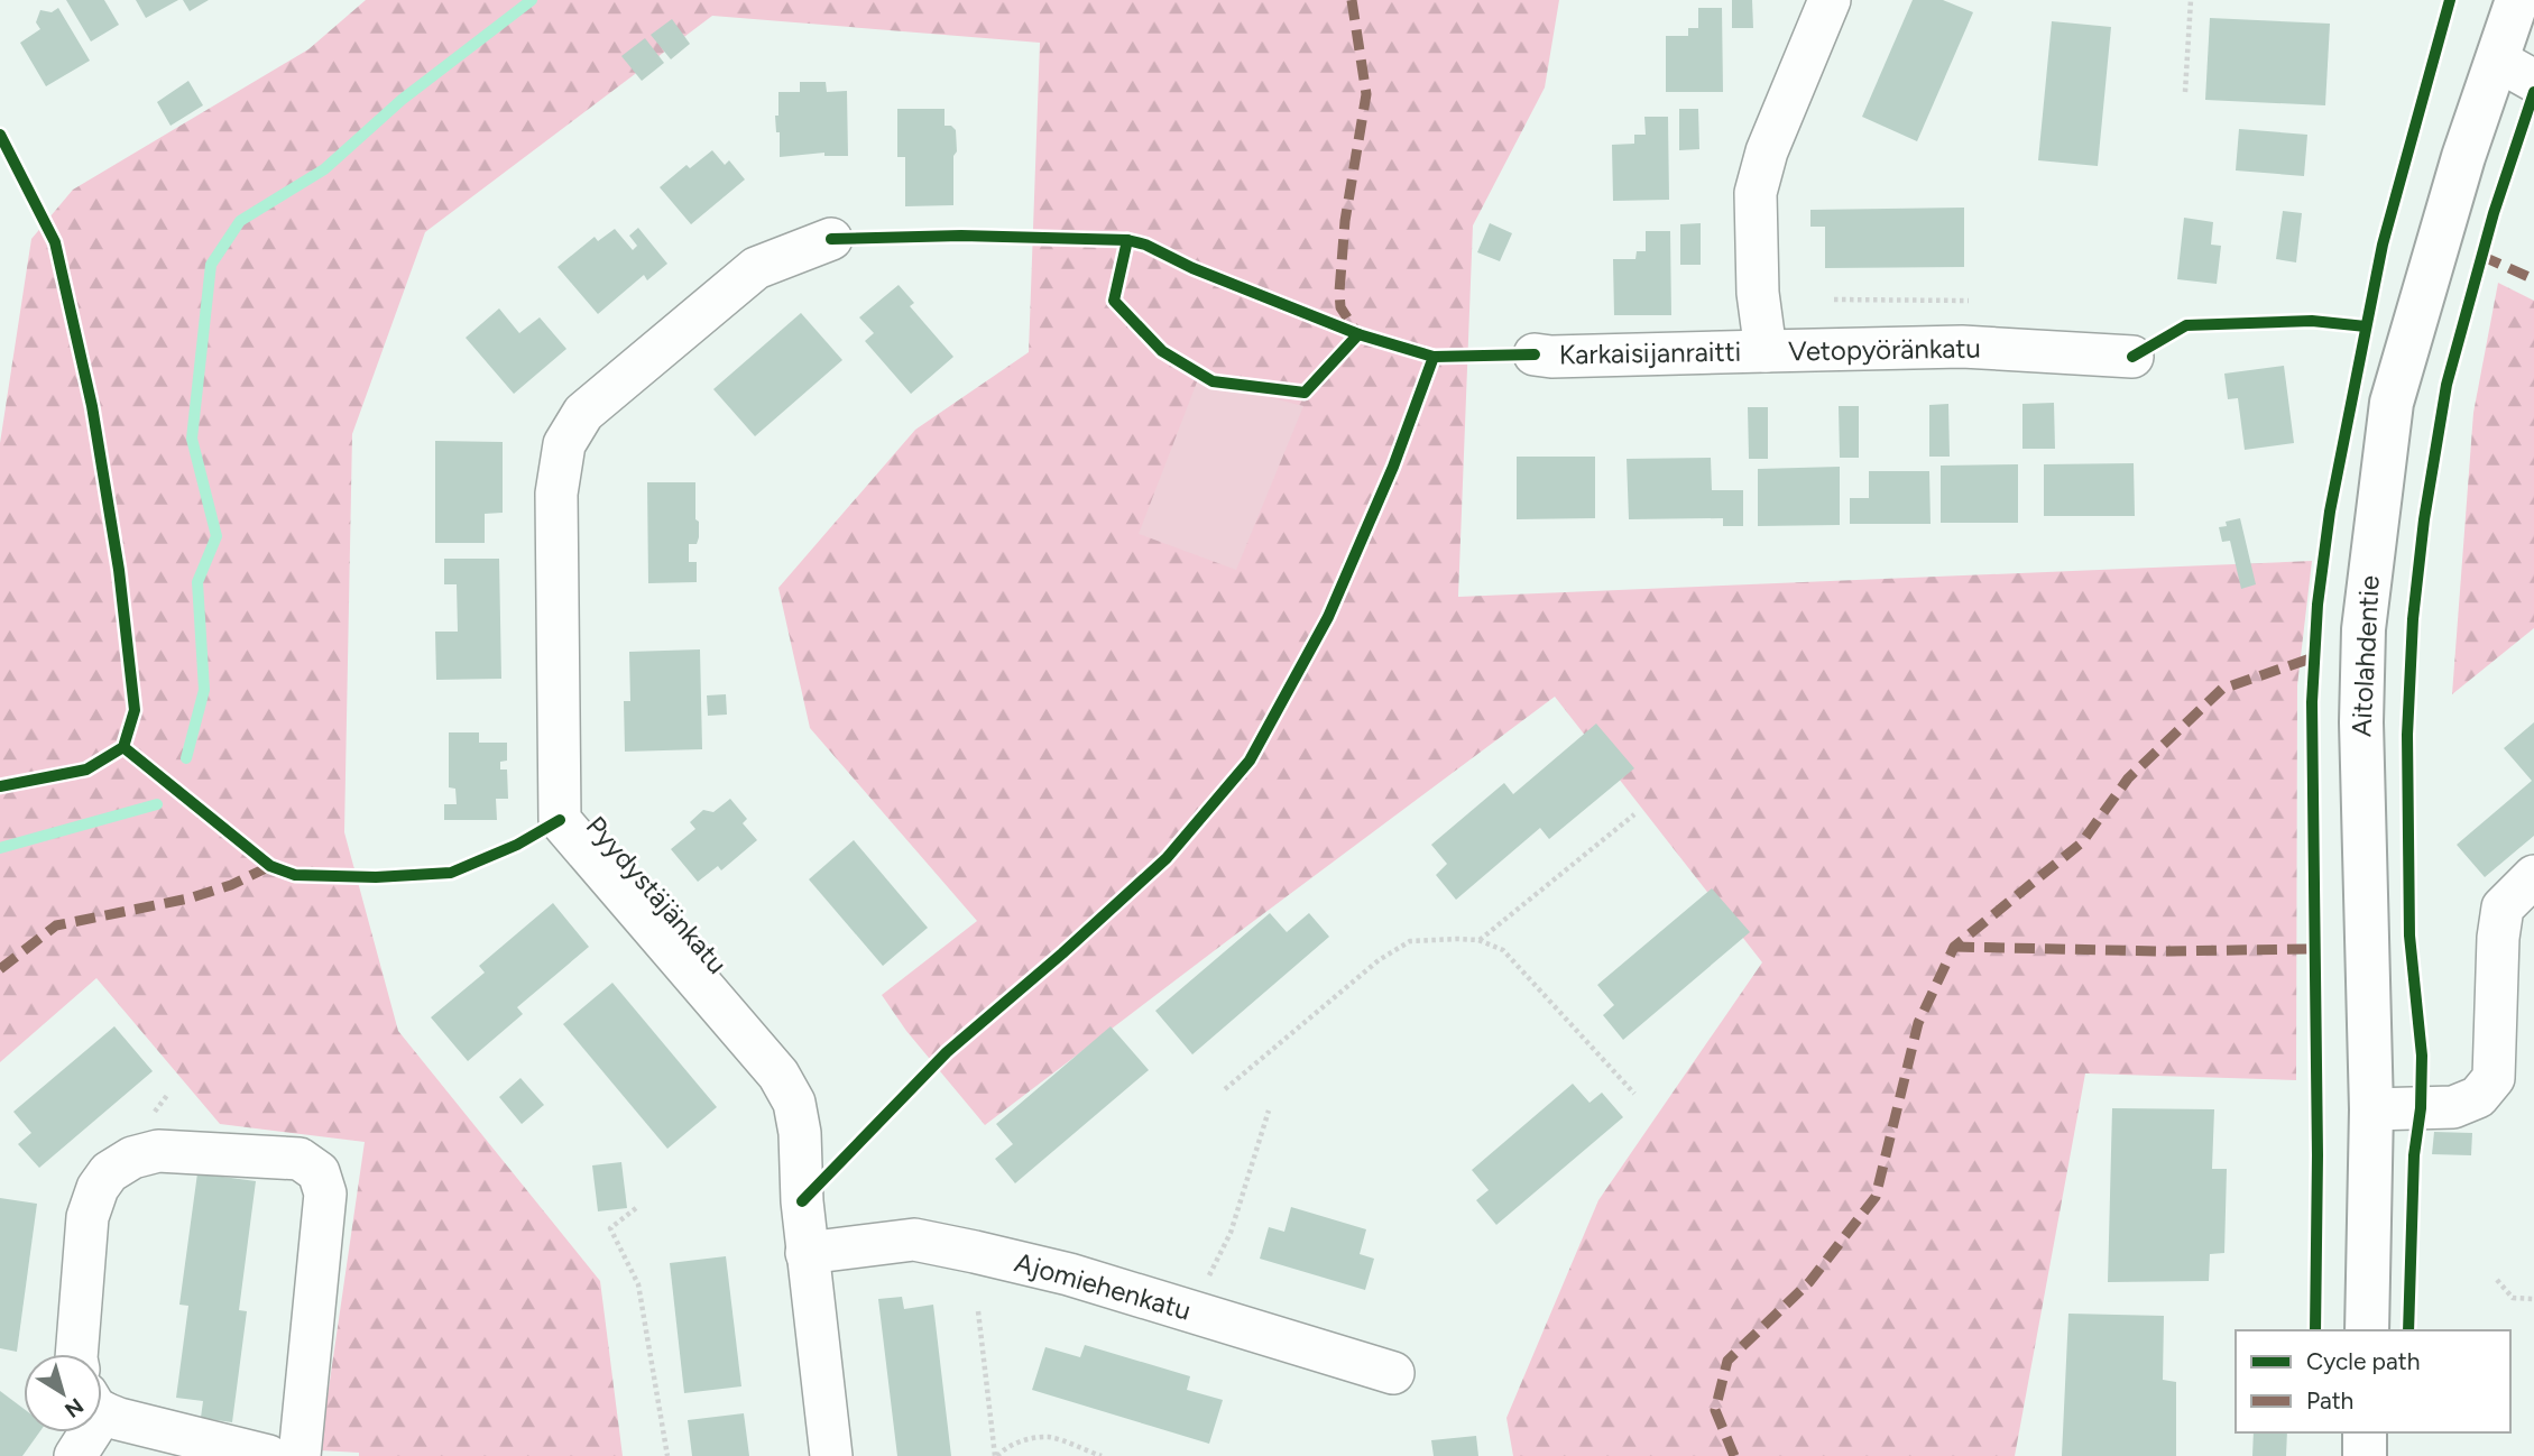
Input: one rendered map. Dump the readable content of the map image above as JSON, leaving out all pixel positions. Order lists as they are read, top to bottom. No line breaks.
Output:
{"streets":{"main road":["Aitolahdentie"],"street":["Vetopyöränkatu","Karkaisijanraitti","Pyydystäjänkatu","Ajomiehenkatu"]},"crossings":[["Vetopyöränkatu","Karkaisijanraitti"],["Pyydystäjänkatu","Ajomiehenkatu"]],"legend":["Cycle path","Path"],"north":"bottom right"}
